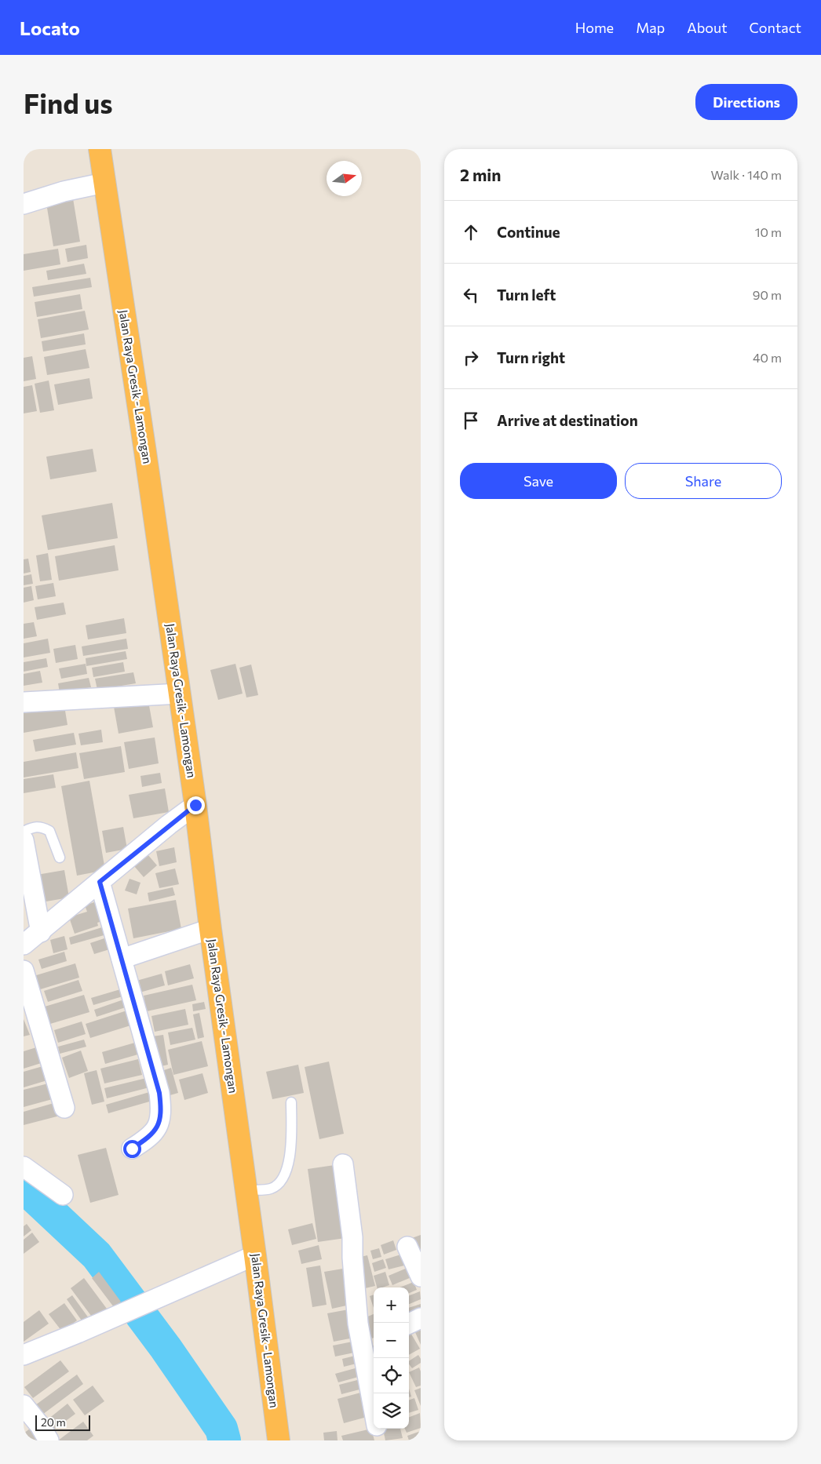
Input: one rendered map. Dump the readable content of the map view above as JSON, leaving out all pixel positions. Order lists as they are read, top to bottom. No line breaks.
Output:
{"streets":{"highway":["Jalan Raya Gresik - Lamongan"]},"scale_bar":"20 m","north":"right","page":{"header":"Locato","nav":["Home","Map","About","Contact"],"buttons":["Directions",["Save","Share"]],"title":"Find us","heading":["2 min","Walk · 140 m"],"list":[["Continue","10 m"],["Turn left","90 m"],["Turn right","40 m"],"Arrive at destination"],"map_buttons":["+","−"],"scale":"20 m"}}
